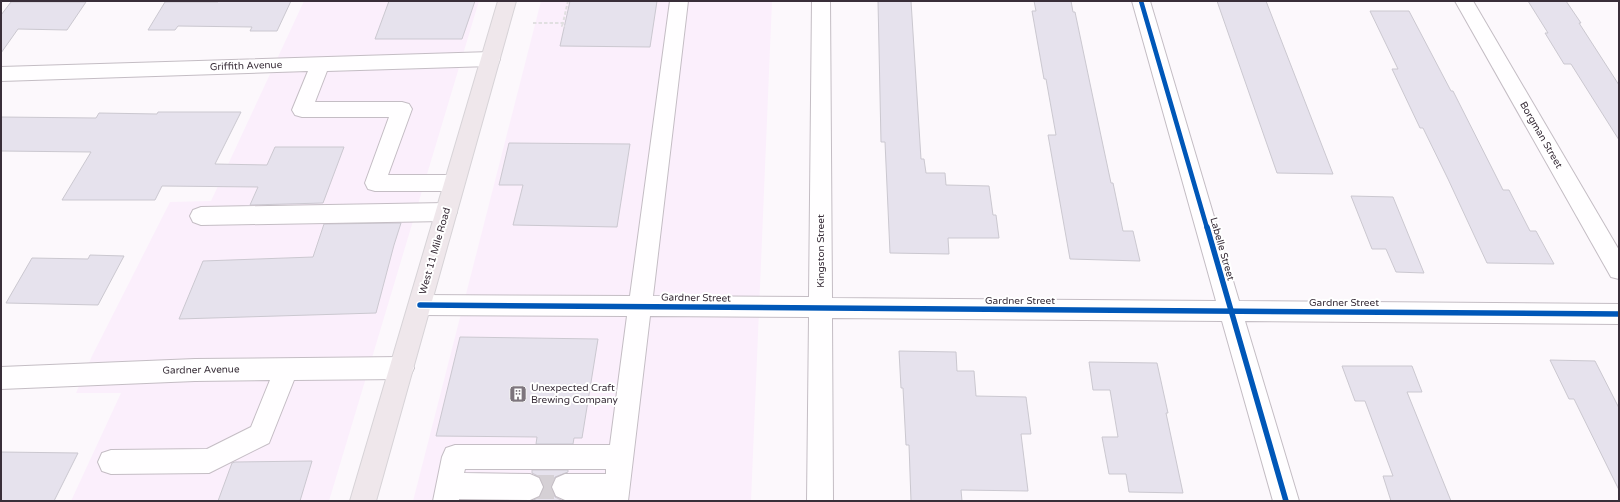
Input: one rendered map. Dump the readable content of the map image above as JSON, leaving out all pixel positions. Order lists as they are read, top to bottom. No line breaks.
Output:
{"streets":{"main road":["West 11 Mile Road"],"street":["Griffith Avenue","Borgman Street","Labelle Street","Kingston Street","Gardner Street","Gardner Avenue"]},"crossings":[["Griffith Avenue","West 11 Mile Road"],["Labelle Street","Gardner Street"],["West 11 Mile Road","Gardner Street"],["West 11 Mile Road","Gardner Avenue"],["Kingston Street","Gardner Street"]],"places":{"building":["Unexpected Craft Brewing Company"]}}
